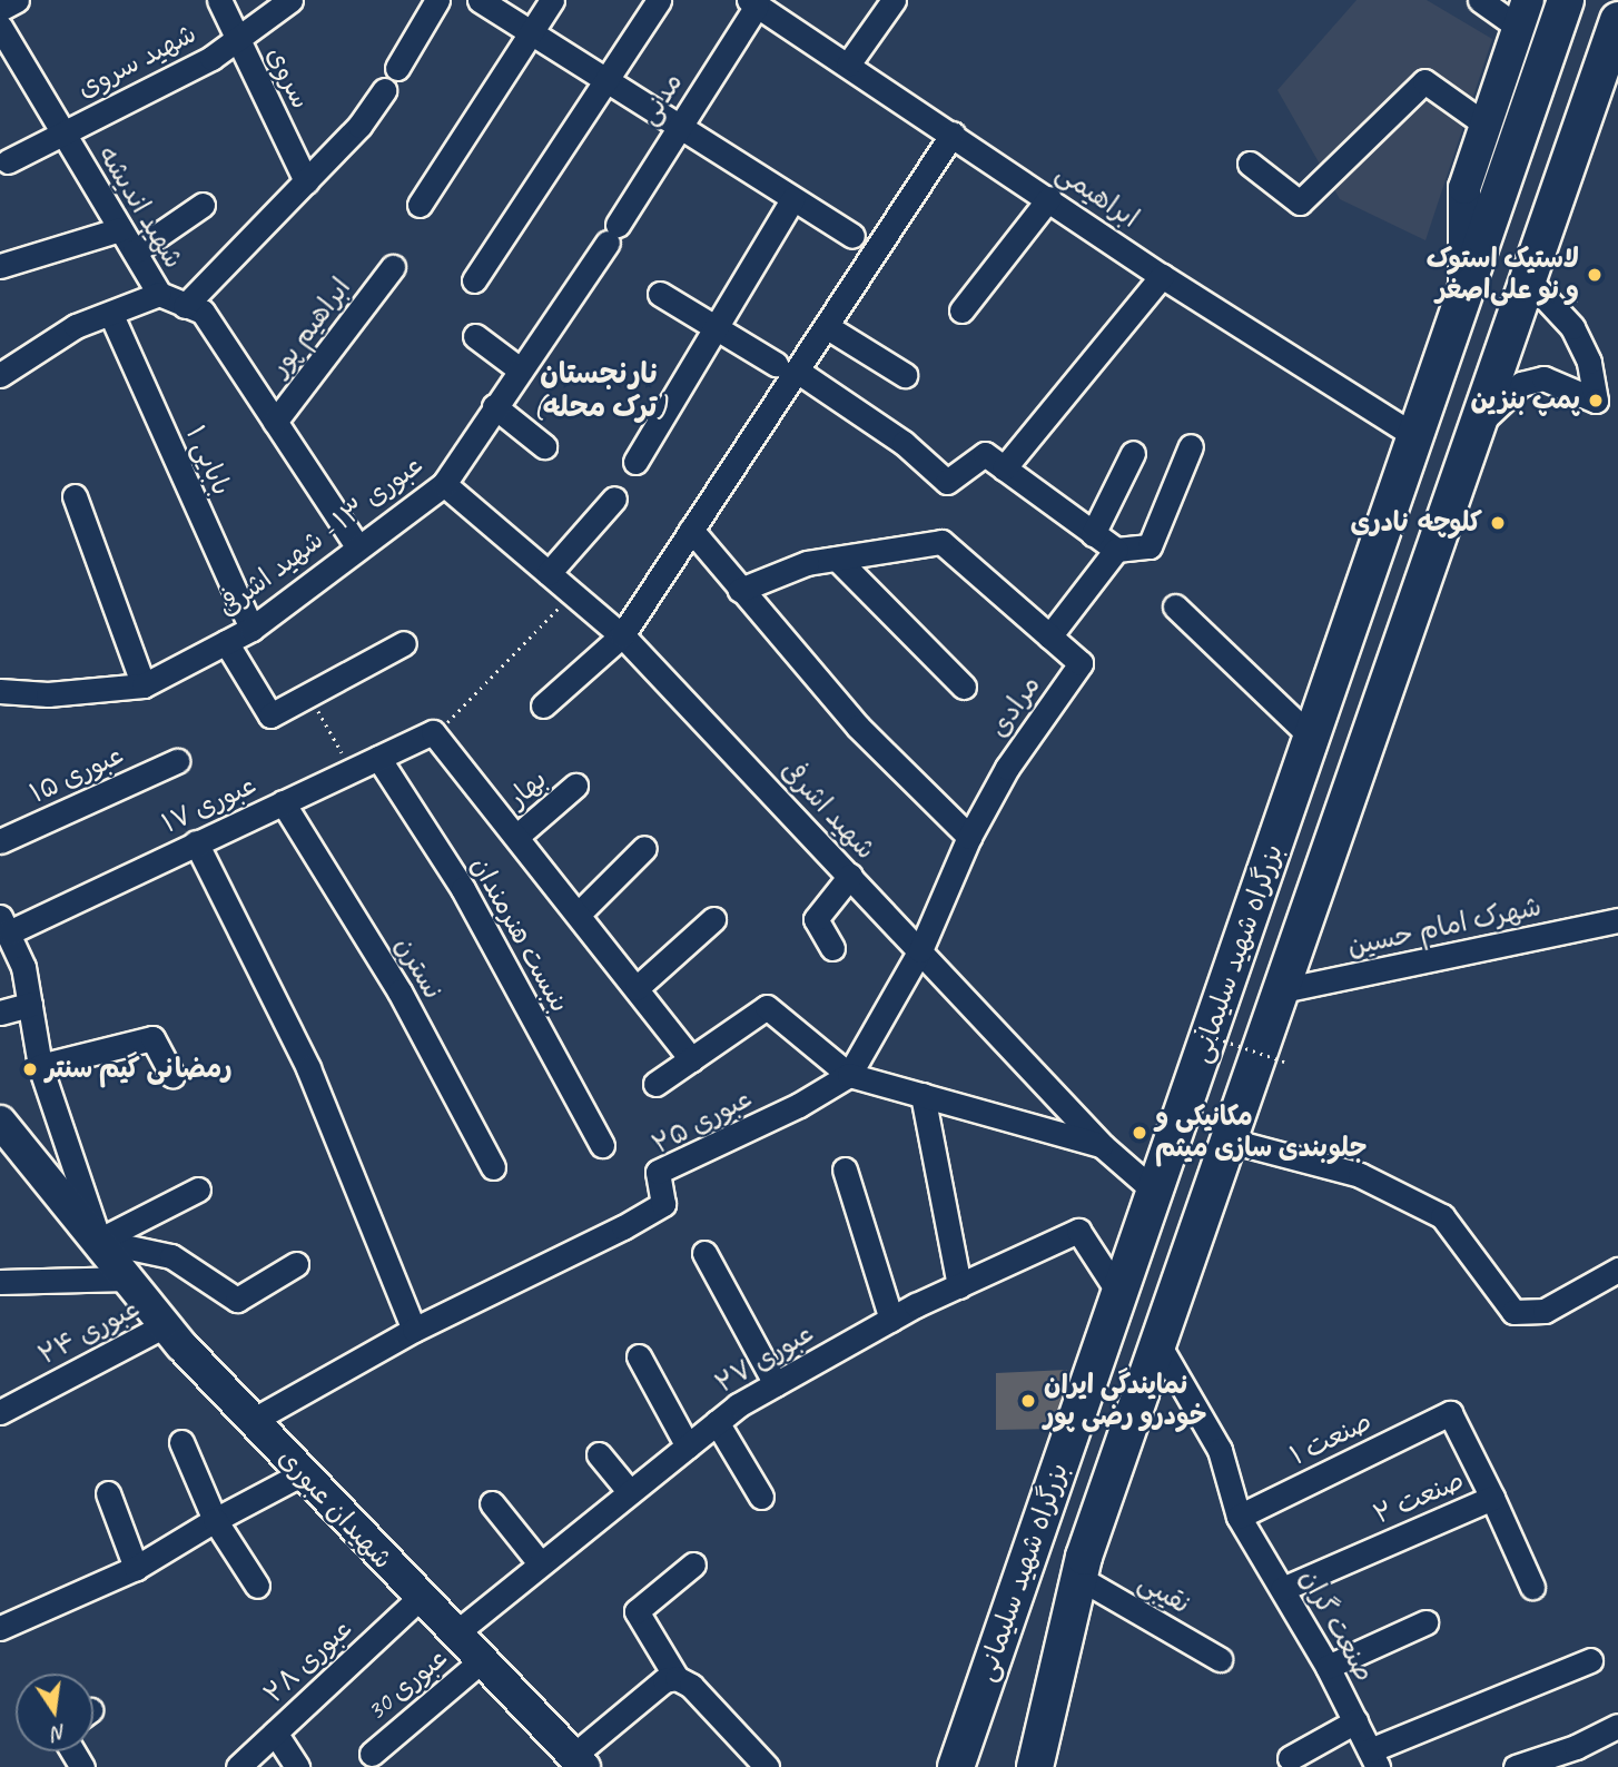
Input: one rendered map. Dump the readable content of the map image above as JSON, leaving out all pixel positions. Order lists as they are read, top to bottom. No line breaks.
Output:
{"streets":{"highway":["بزرگراه شهید سلیمانی"],"main road":["شهیدان عبوری"],"street":["شهید سروی","سروی","مدنی","ابراهیمی","شهید اندیشه","ابراهیم پور","بابایی ۱","عبوری ۱۳ - شهید اشرفی","مرادی","عبوری ۱۵","بهار","عبوری ۱۷","شهید اشرفی","شهرک امام حسین","بنبست هنرمندان","نسترن","عبوری ۲۵","عبوری ۲۴","عبوری ۲۷","صنعت ۱","صنعت ۲","نقیبی","صنعت گران","عبوری ۲۸","عبوری 30"]},"crossings":[["شهید سروی","سروی"],["شهید سروی","شهید اندیشه"],["مدنی","ابراهیمی"],["مدنی","عبوری ۱۳ - شهید اشرفی"],["ابراهیمی","بزرگراه شهید سلیمانی"],["شهید اندیشه","ابراهیم پور"],["شهید اندیشه","عبوری ۱۳ - شهید اشرفی"],["بابایی ۱","عبوری ۱۳ - شهید اشرفی"],["عبوری ۱۳ - شهید اشرفی","شهید اشرفی"],["مرادی","شهید اشرفی"],["مرادی","عبوری ۲۵"],["عبوری ۱۷","بنبست هنرمندان"],["عبوری ۱۷","نسترن"],["عبوری ۱۷","شهیدان عبوری"],["شهید اشرفی","بزرگراه شهید سلیمانی"],["شهرک امام حسین","بزرگراه شهید سلیمانی"],["بزرگراه شهید سلیمانی","عبوری ۲۷"],["بزرگراه شهید سلیمانی","نقیبی"],["بزرگراه شهید سلیمانی","صنعت گران"],["عبوری ۲۵","شهیدان عبوری"],["عبوری ۲۴","شهیدان عبوری"],["عبوری ۲۷","شهیدان عبوری"],["صنعت ۱","صنعت ۲"],["صنعت ۱","صنعت گران"],["صنعت ۲","صنعت گران"],["شهیدان عبوری","عبوری ۲۸"],["شهیدان عبوری","عبوری 30"]],"districts":["نارنجستان (ترک محله)"],"places":["لاستیک استوک و نو علی‌اصغر","پمپ بنزین","کلوچه نادری","رمضانی گیم سنتر","مکانیکی و جلوبندی سازی میثم","نمایندگی ایران خودرو رضی پور"],"north":"bottom"}
